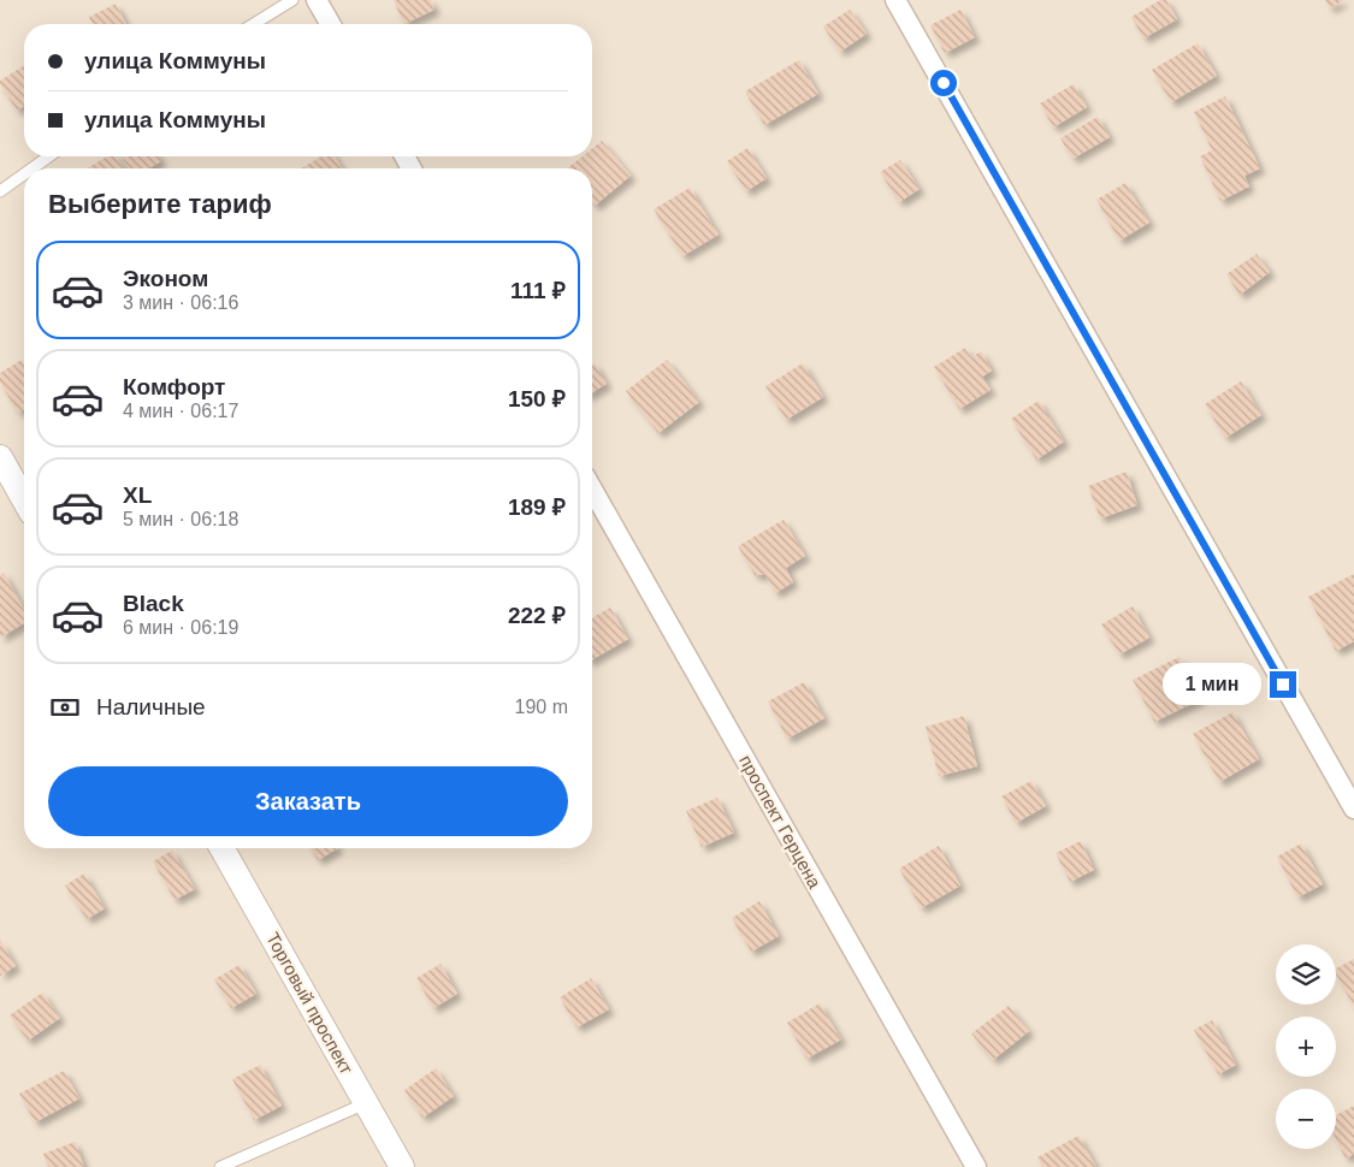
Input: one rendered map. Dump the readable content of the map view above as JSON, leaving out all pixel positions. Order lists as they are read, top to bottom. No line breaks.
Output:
{"streets":{"street":["проспект Герцена","Торговый проспект"]},"page":{"banner":["улица Коммуны","улица Коммуны"],"heading":"Выберите тариф","list":[{"name":"Эконом","note":"3 мин · 06:16","value":"111 ₽"},{"name":"Комфорт","note":"4 мин · 06:17","value":"150 ₽"},{"name":"XL","note":"5 мин · 06:18","value":"189 ₽"},{"name":"Black","note":"6 мин · 06:19","value":"222 ₽"}],"bubble":"1 мин","pay":["Наличные","190 m"],"buttons":"Заказать","map_buttons":["+","−"]}}
